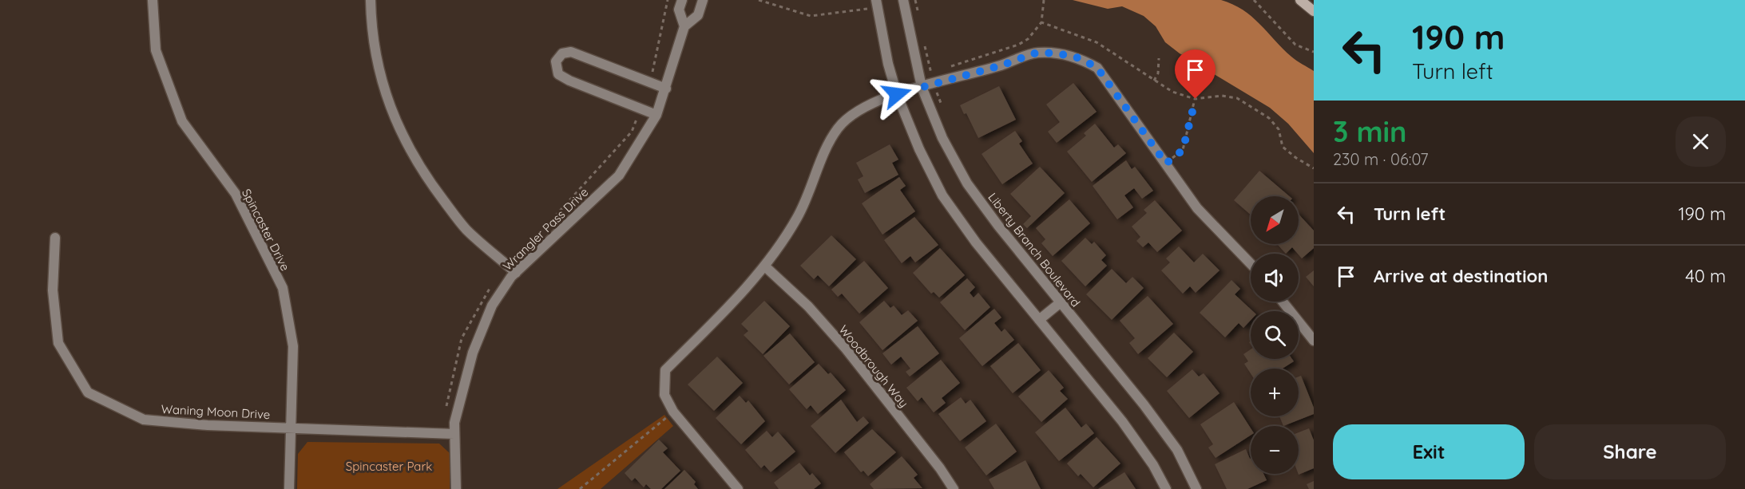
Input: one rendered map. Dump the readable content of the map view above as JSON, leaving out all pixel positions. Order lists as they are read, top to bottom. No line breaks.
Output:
{"streets":{"street":["Wrangler Pass Drive","Spincaster Drive","Liberty Branch Boulevard","Woodbrough Way","Waning Moon Drive"]},"crossings":[["Wrangler Pass Drive","Waning Moon Drive"],["Spincaster Drive","Waning Moon Drive"]],"parks":["Spincaster Park"],"north":"bottom left","page":{"turn":["190 m","Turn left"],"heading":["3 min","230 m · 06:07"],"list":[{"name":"Turn left","value":"190 m"},{"name":"Arrive at destination","value":"40 m"}],"map_buttons":["+","−"],"buttons":["Exit","Share"]}}
